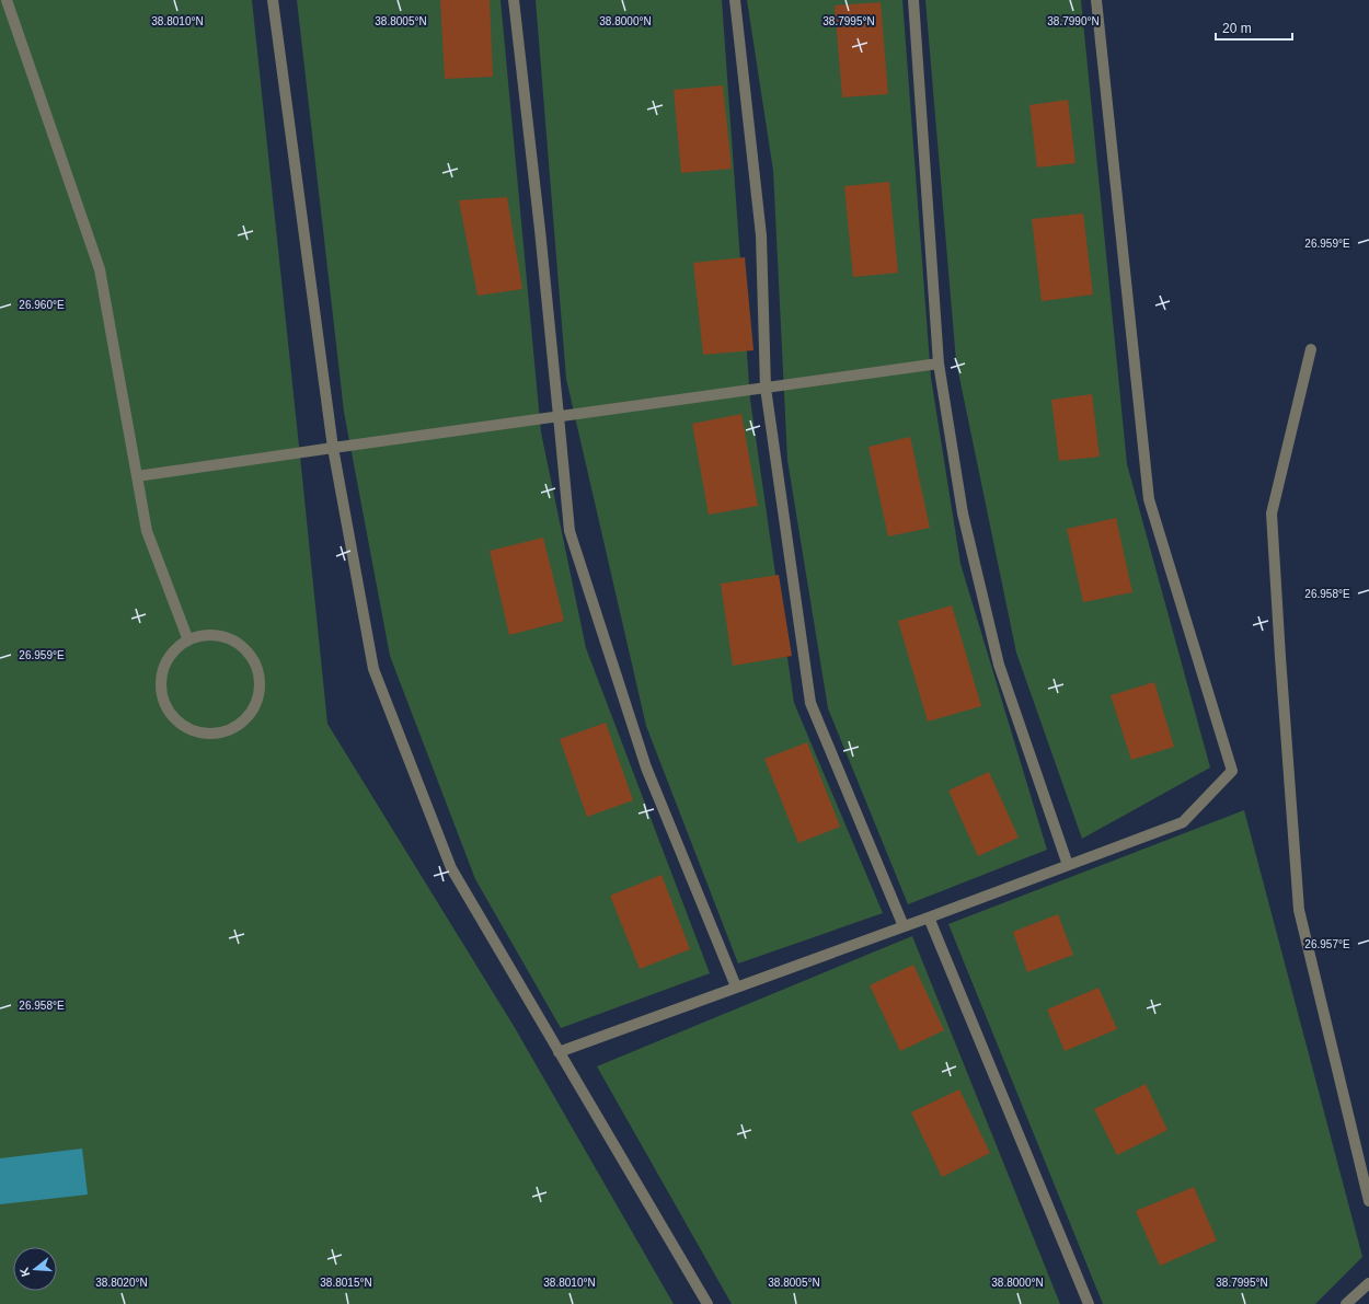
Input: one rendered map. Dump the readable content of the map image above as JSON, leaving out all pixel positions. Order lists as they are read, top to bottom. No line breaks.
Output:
{"scale_bar":"20 m","north":"left","coordinates":["38.8010°N","38.8005°N","38.8000°N","38.7995°N","38.7990°N","26.959°E","26.960°E","26.958°E","26.957°E","38.8020°N","38.8015°N"]}
